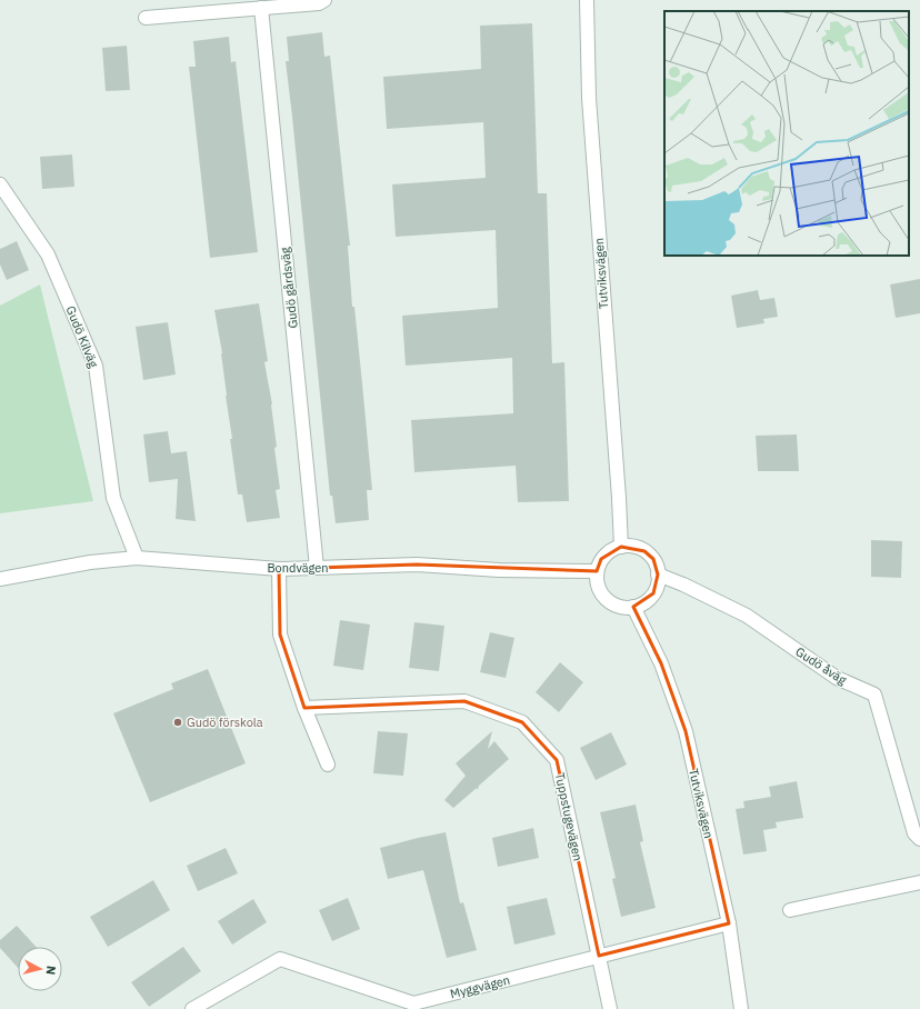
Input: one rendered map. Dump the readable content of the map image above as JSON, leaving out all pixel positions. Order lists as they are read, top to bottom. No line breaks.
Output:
{"streets":{"street":["Tutviksvägen","Gudö gårdsväg","Gudö Kilväg","Bondvägen","Gudö åväg","Tuppstugevägen","Myggvägen"]},"crossings":[["Tutviksvägen","Bondvägen"],["Tutviksvägen","Gudö åväg"],["Tutviksvägen","Myggvägen"],["Gudö gårdsväg","Bondvägen"],["Gudö Kilväg","Bondvägen"],["Bondvägen","Gudö åväg"],["Tuppstugevägen","Myggvägen"]],"places":["Gudö förskola"],"north":"right"}
